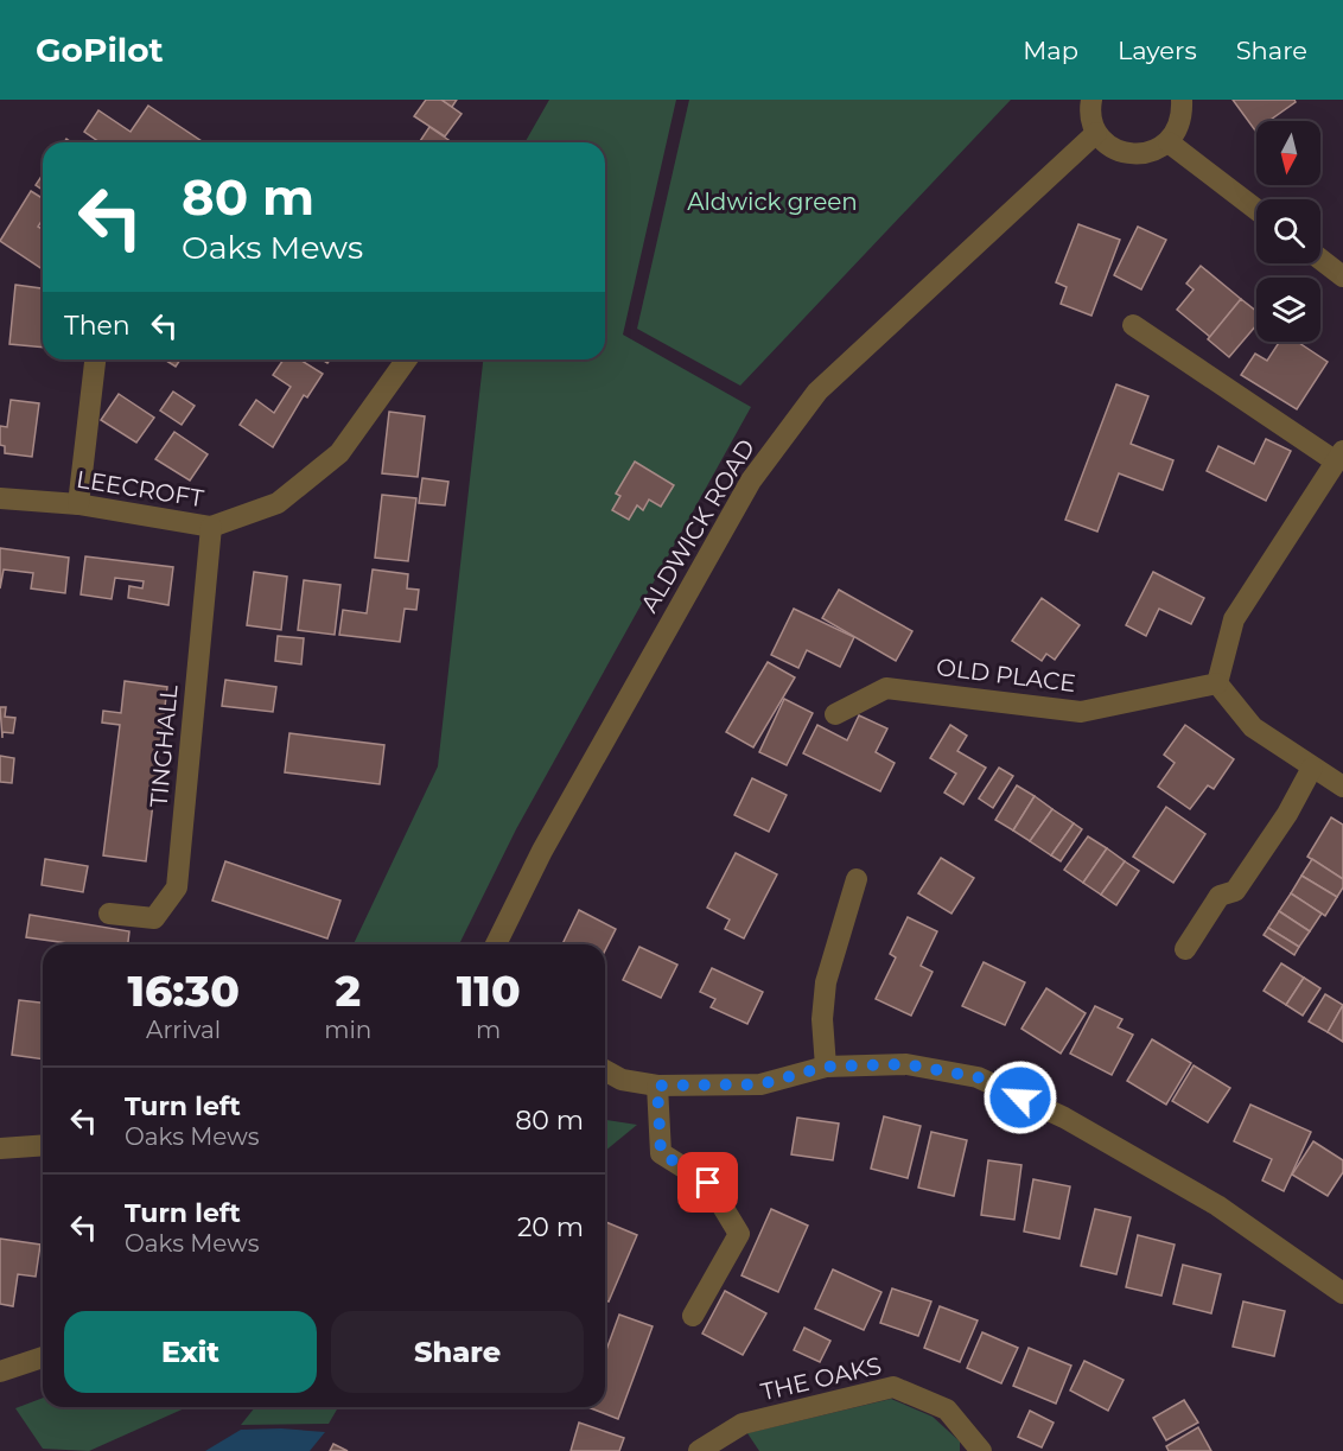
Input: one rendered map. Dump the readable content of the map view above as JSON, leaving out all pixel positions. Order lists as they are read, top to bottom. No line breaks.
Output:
{"streets":{"street":["LEECROFT","ALDWICK ROAD","OLD PLACE","TINGHALL","THE OAKS"]},"crossings":[["LEECROFT","TINGHALL"]],"parks":["Aldwick green"],"north":"bottom","page":{"header":"GoPilot","nav":["Map","Layers","Share"],"turn":["80 m","Oaks Mews"],"then":"Then","eta":["16:30","Arrival","2","min","110","m"],"list":[{"name":"Turn left","note":"Oaks Mews","value":"80 m"},{"name":"Turn left","note":"Oaks Mews","value":"20 m"}],"buttons":["Exit","Share"]}}
